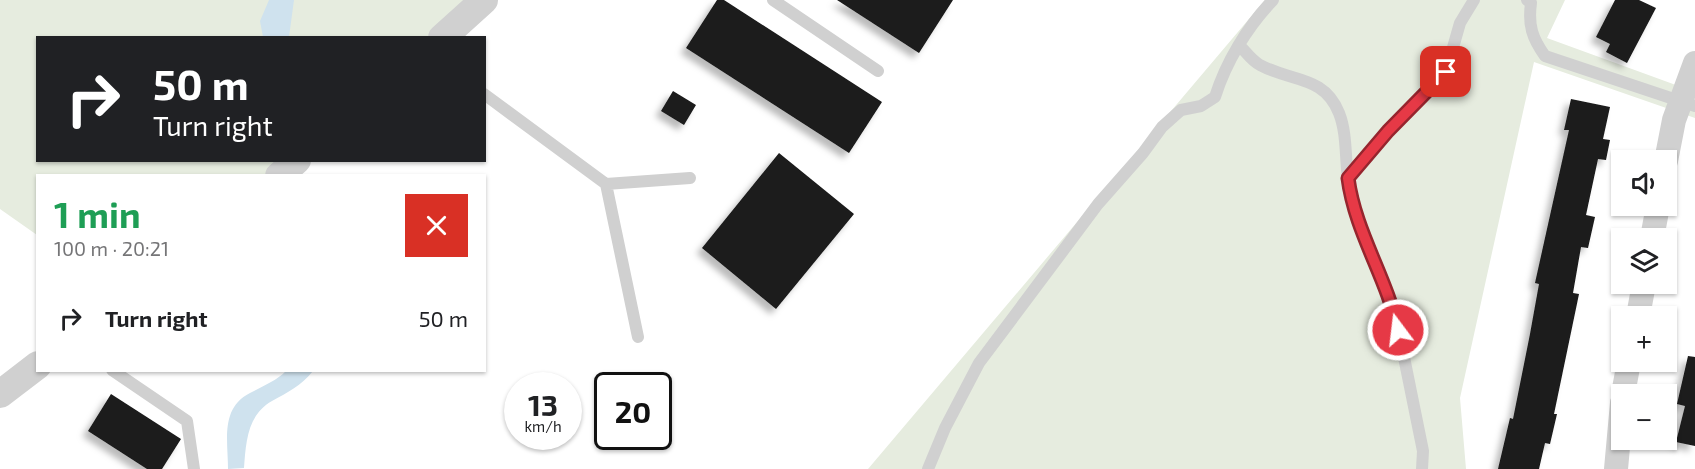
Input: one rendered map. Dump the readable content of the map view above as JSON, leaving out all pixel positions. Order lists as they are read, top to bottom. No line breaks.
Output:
{"page":{"turn":["50 m","Turn right"],"map_buttons":["+","−"],"heading":["1 min","100 m · 20:21"],"list":[{"name":"Turn right","value":"50 m"}],"speed":"13 km/h","limit":"20"}}
